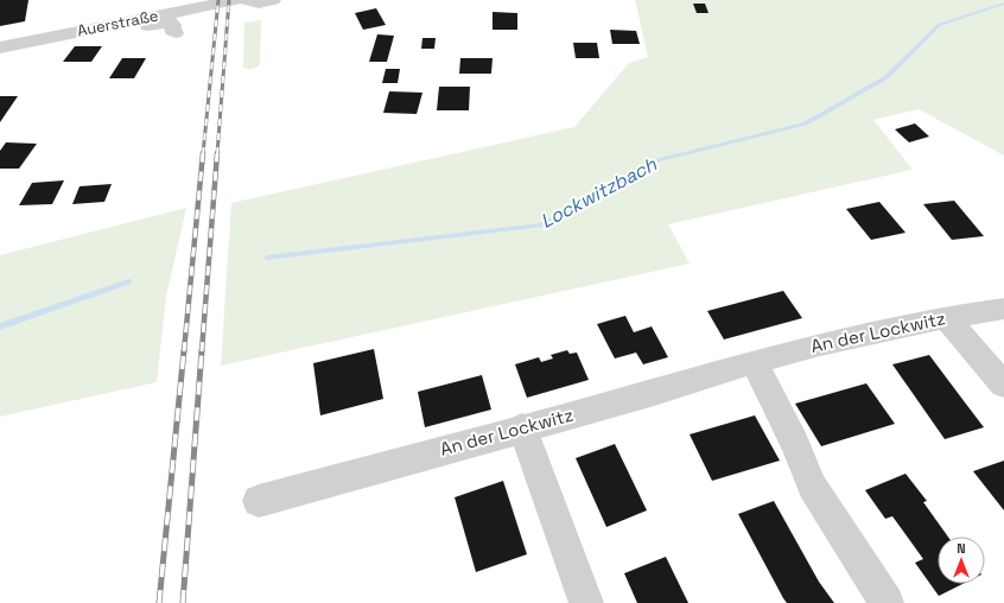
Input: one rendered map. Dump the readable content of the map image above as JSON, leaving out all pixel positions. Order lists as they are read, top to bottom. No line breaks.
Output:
{"streets":{"street":["Auerstraße","An der Lockwitz"]},"water":["Lockwitzbach"],"north":"top"}
